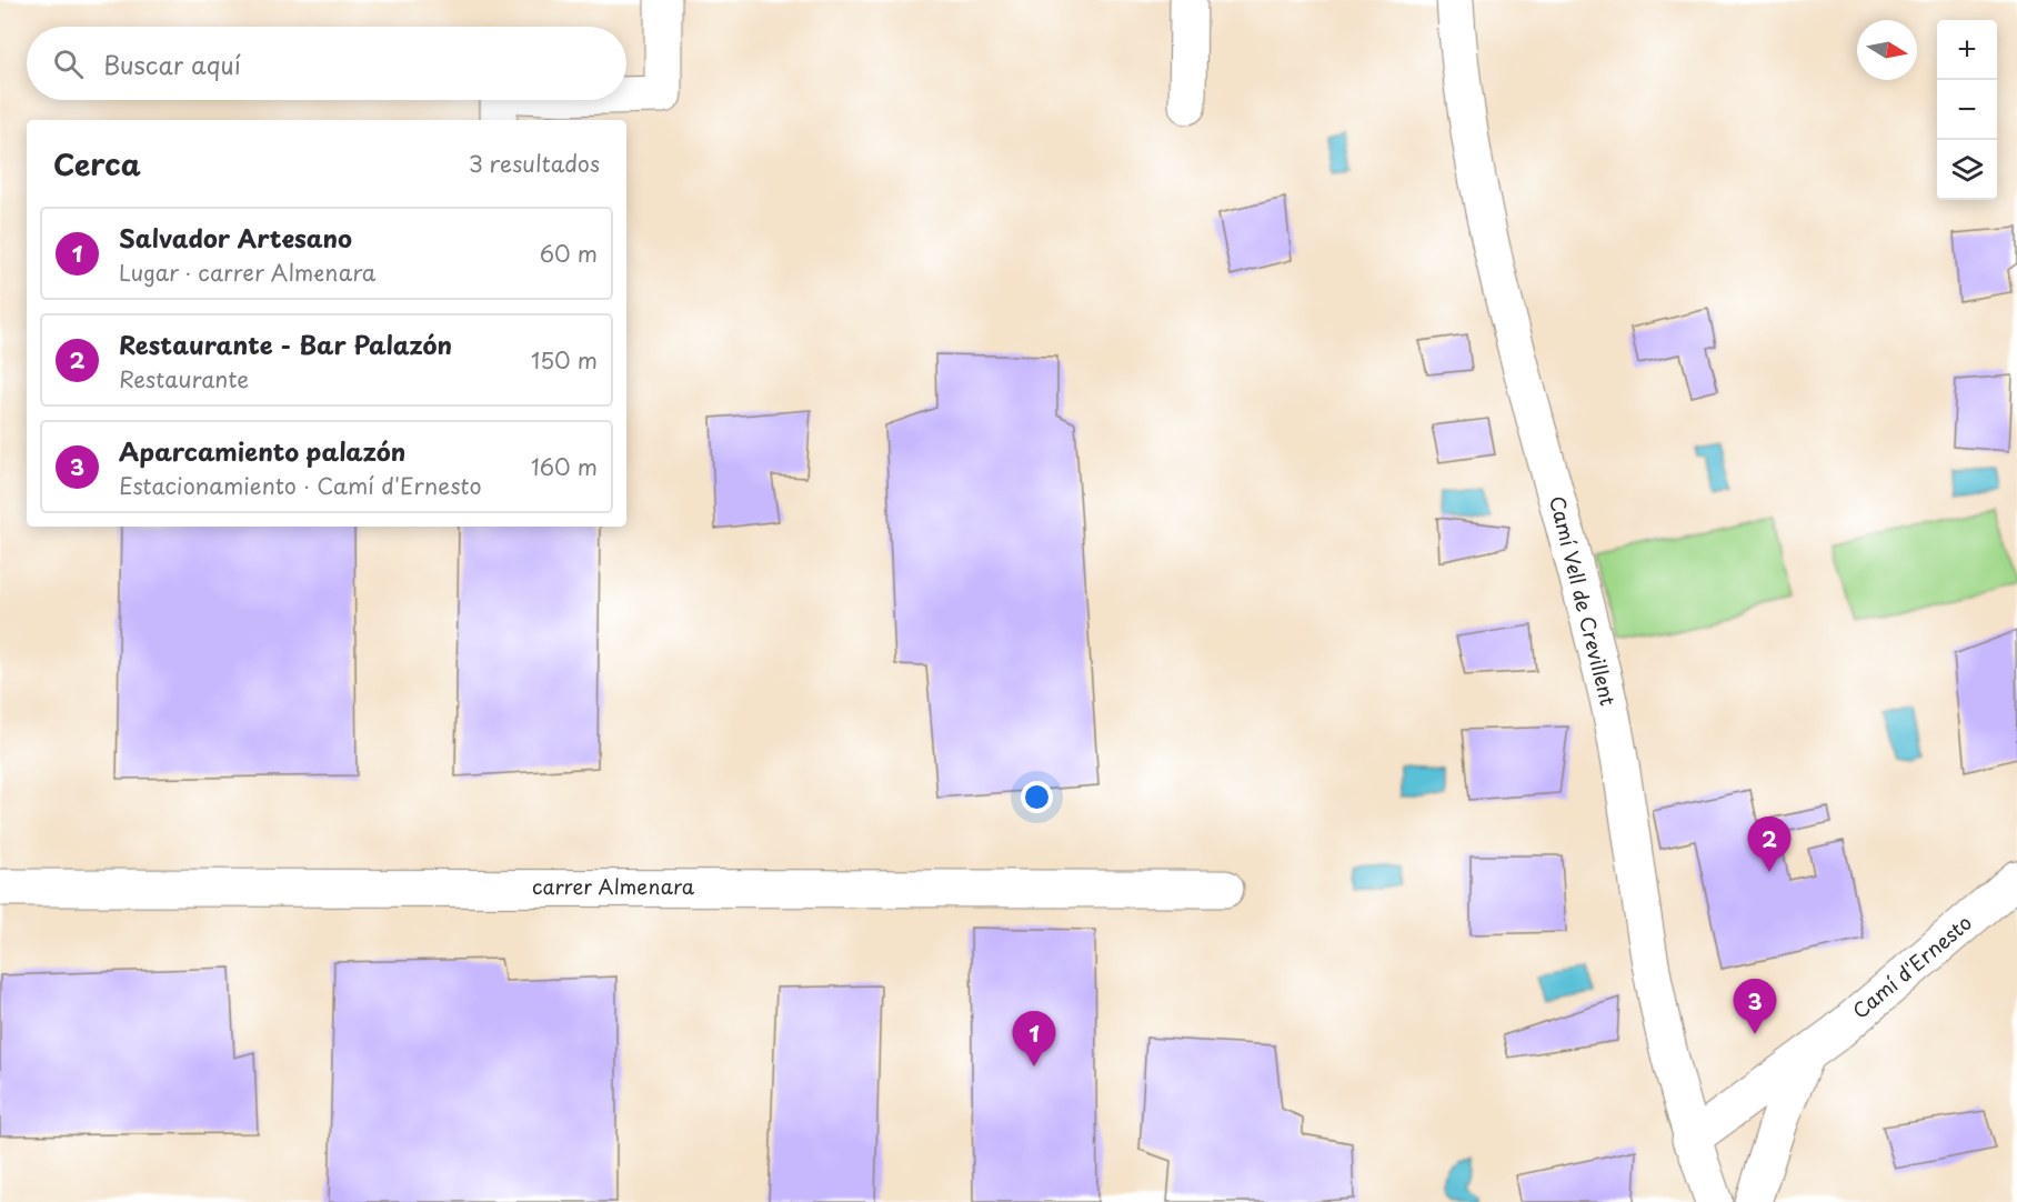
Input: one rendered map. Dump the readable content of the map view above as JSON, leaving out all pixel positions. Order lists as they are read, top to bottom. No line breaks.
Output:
{"streets":{"street":["Camí Vell de Crevillent","carrer Almenara","Camí d'Ernesto"]},"crossings":[["Camí Vell de Crevillent","Camí d'Ernesto"]],"north":"right","page":{"map_buttons":["+","−"],"search":"Buscar aquí","heading":["Cerca","3 resultados"],"list":[{"mark":"1","name":"Salvador Artesano","note":"Lugar · carrer Almenara","value":"60 m"},{"mark":"2","name":"Restaurante - Bar Palazón","note":"Restaurante","value":"150 m"},{"mark":"3","name":"Aparcamiento palazón","note":"Estacionamiento · Camí d'Ernesto","value":"160 m"}],"pins":["2","3","1"]}}
